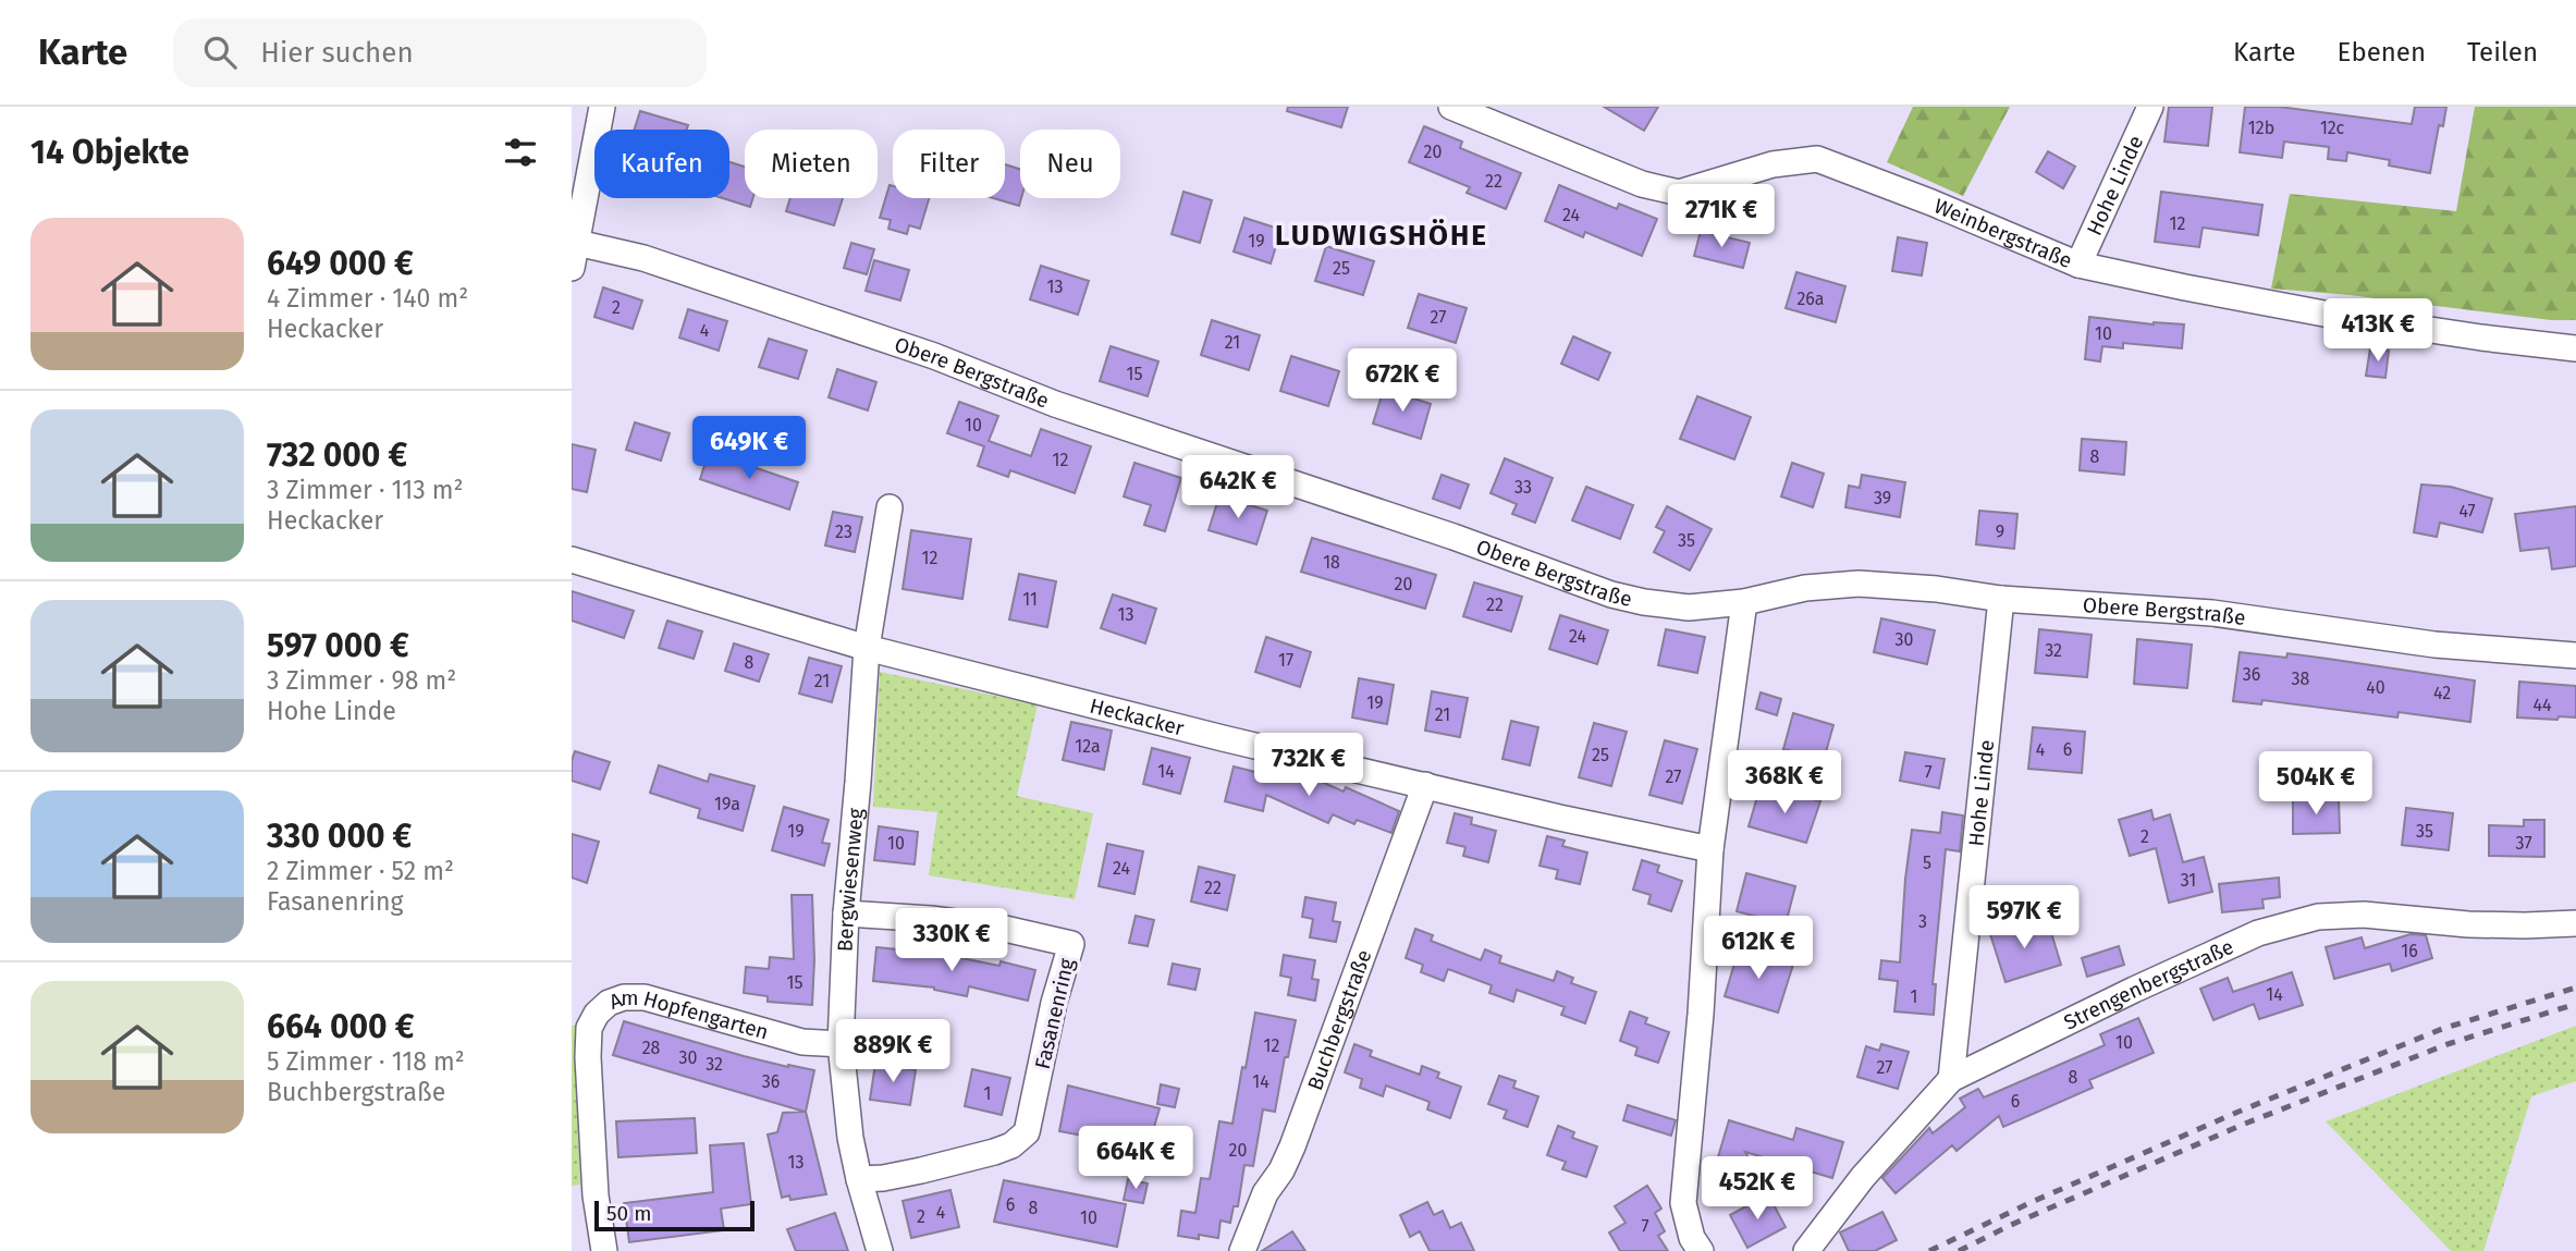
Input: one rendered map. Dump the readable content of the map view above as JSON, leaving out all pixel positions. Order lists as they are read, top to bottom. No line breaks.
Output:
{"streets":{"street":["Hohe Linde","Weinbergstraße","Obere Bergstraße","Heckacker","Bergwiesenweg","Strengenbergstraße","Fasanenring","Buchbergstraße","Am Hopfengarten"]},"crossings":[["Hohe Linde","Weinbergstraße"],["Hohe Linde","Obere Bergstraße"],["Hohe Linde","Strengenbergstraße"],["Heckacker","Bergwiesenweg"],["Heckacker","Buchbergstraße"],["Bergwiesenweg","Fasanenring"],["Bergwiesenweg","Am Hopfengarten"]],"districts":["LUDWIGSHÖHE"],"house_numbers":["12b","12c","20","22","24","12","19","25","13","26a","2","27","4","10","21","15","10","8","12","33","39","47","23","9","35","12","18","20","11","22","13","24","30","32","17","8","36","38","21","40","42","19","44","21","12a","4","6","25","14","7","27","19a","19","35","2","10","37","5","24","31","22","3","16","15","14","1","10","12","28","30","32","27","8","36","14","1","6","20","13","6","8","4","2","10","7"],"scale_bar":"50 m","page":{"header":"Karte","search":"Hier suchen","nav":["Karte","Ebenen","Teilen"],"heading":"14 Objekte","chip":["Kaufen","Mieten","Filter","Neu"],"price":["271K €","413K €","672K €","649K €","642K €","732K €","368K €","504K €","597K €","330K €","612K €","889K €","664K €","452K €"],"list":[{"name":"649 000 €","note":"4 Zimmer · 140 m² · Heckacker"},{"name":"732 000 €","note":"3 Zimmer · 113 m² · Heckacker"},{"name":"597 000 €","note":"3 Zimmer · 98 m² · Hohe Linde"},{"name":"330 000 €","note":"2 Zimmer · 52 m² · Fasanenring"},{"name":"664 000 €","note":"5 Zimmer · 118 m² · Buchbergstraße"}],"scale":"50 m"}}
